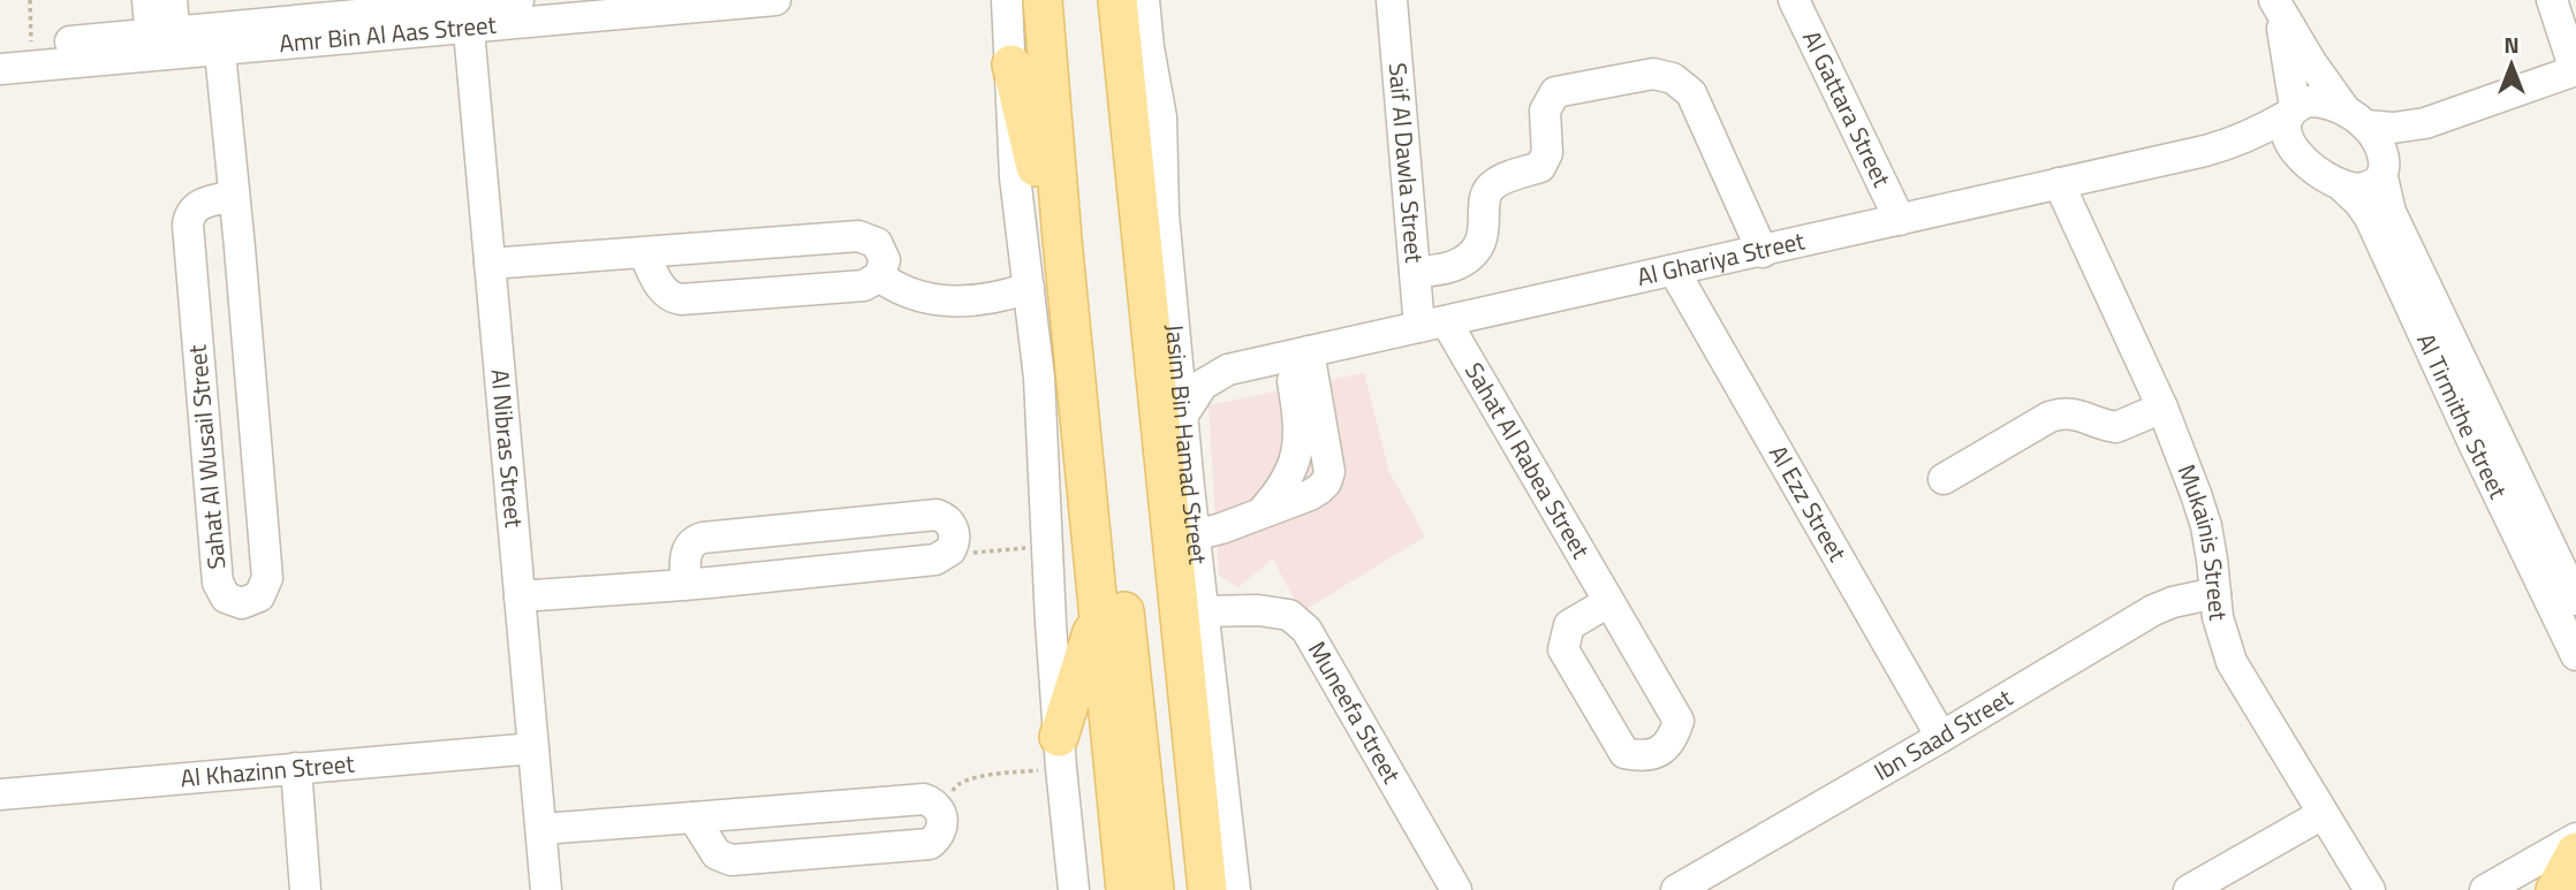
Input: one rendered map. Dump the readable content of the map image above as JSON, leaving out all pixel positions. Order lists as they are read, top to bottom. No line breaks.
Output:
{"streets":{"main road":["Jasim Bin Hamad Street"],"street":["Amr Bin Al Aas Street","Al Gattara Street","Saif Al Dawla Street","Al Ghariya Street","Al Tirmithe Street","Al Nibras Street","Sahat Al Wusail Street","Sahat Al Rabea Street","Al Ezz Street","Mukainis Street","Muneefa Street","Ibn Saad Street","Al Khazinn Street"]},"crossings":[["Amr Bin Al Aas Street","Al Nibras Street"],["Amr Bin Al Aas Street","Sahat Al Wusail Street"],["Al Gattara Street","Al Ghariya Street"],["Saif Al Dawla Street","Al Ghariya Street"],["Saif Al Dawla Street","Sahat Al Rabea Street"],["Al Ghariya Street","Al Tirmithe Street"],["Al Ghariya Street","Jasim Bin Hamad Street"],["Al Ghariya Street","Sahat Al Rabea Street"],["Al Ghariya Street","Al Ezz Street"],["Al Ghariya Street","Mukainis Street"],["Jasim Bin Hamad Street","Muneefa Street"],["Al Nibras Street","Al Khazinn Street"],["Al Ezz Street","Ibn Saad Street"],["Mukainis Street","Ibn Saad Street"]],"north":"top"}
